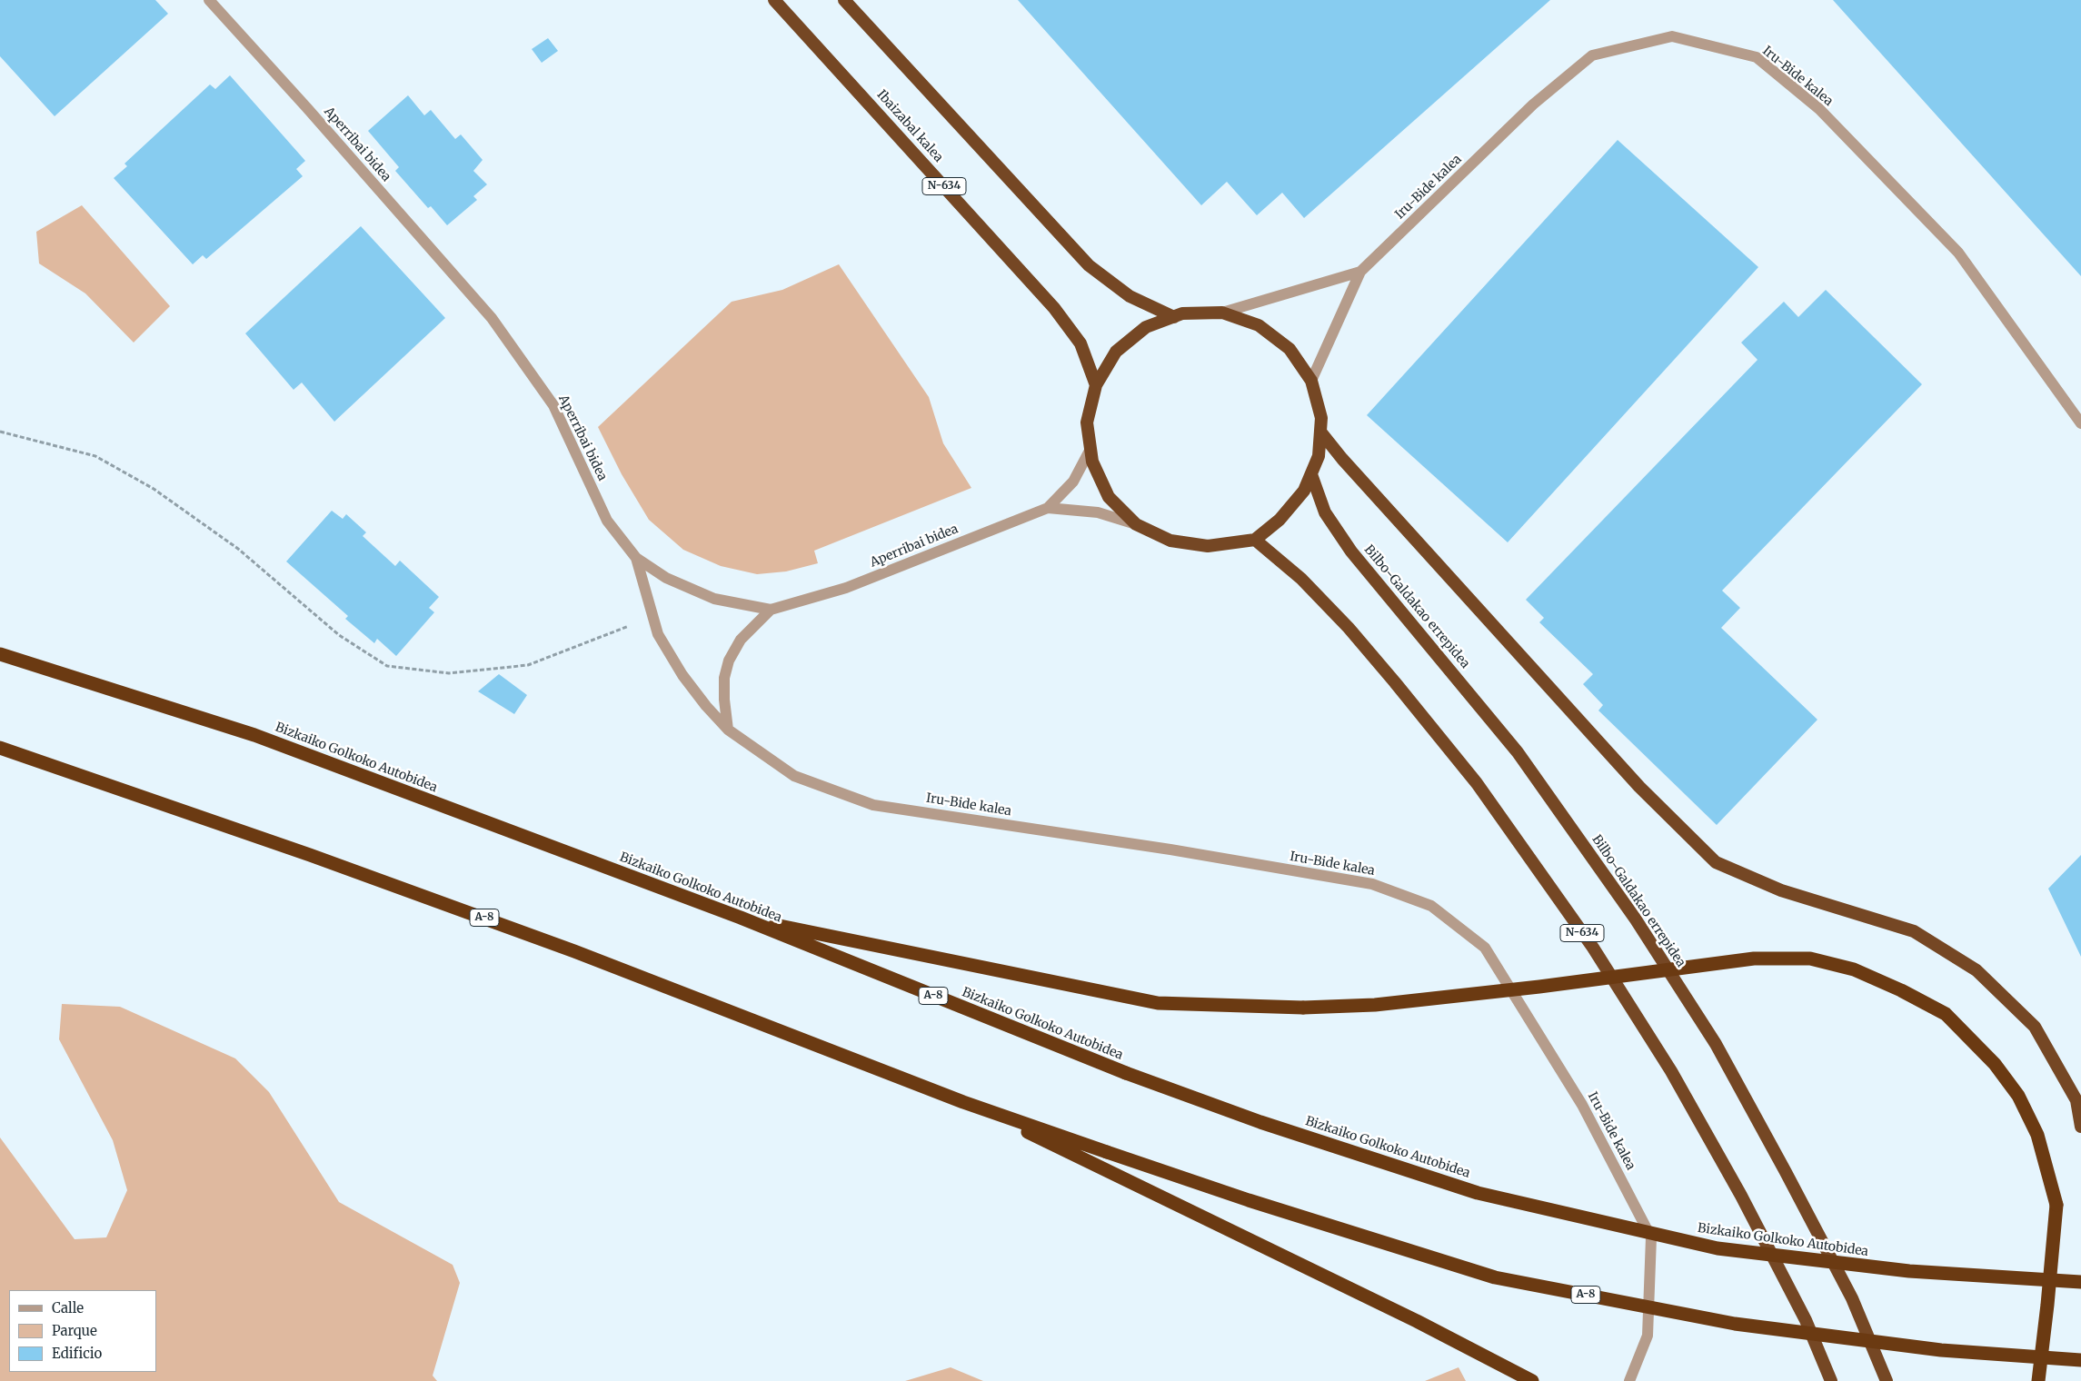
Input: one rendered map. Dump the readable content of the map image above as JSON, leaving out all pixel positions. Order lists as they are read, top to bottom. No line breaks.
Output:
{"streets":{"highway":["Ibaizabal kalea","N-634","Bilbo-Galdakao errepidea","Bizkaiko Golkoko Autobidea","A-8"],"street":["Iru-Bide kalea","Aperribai bidea"]},"crossings":[["Iru-Bide kalea","Aperribai bidea"]],"legend":["Calle","Parque","Edificio"]}
